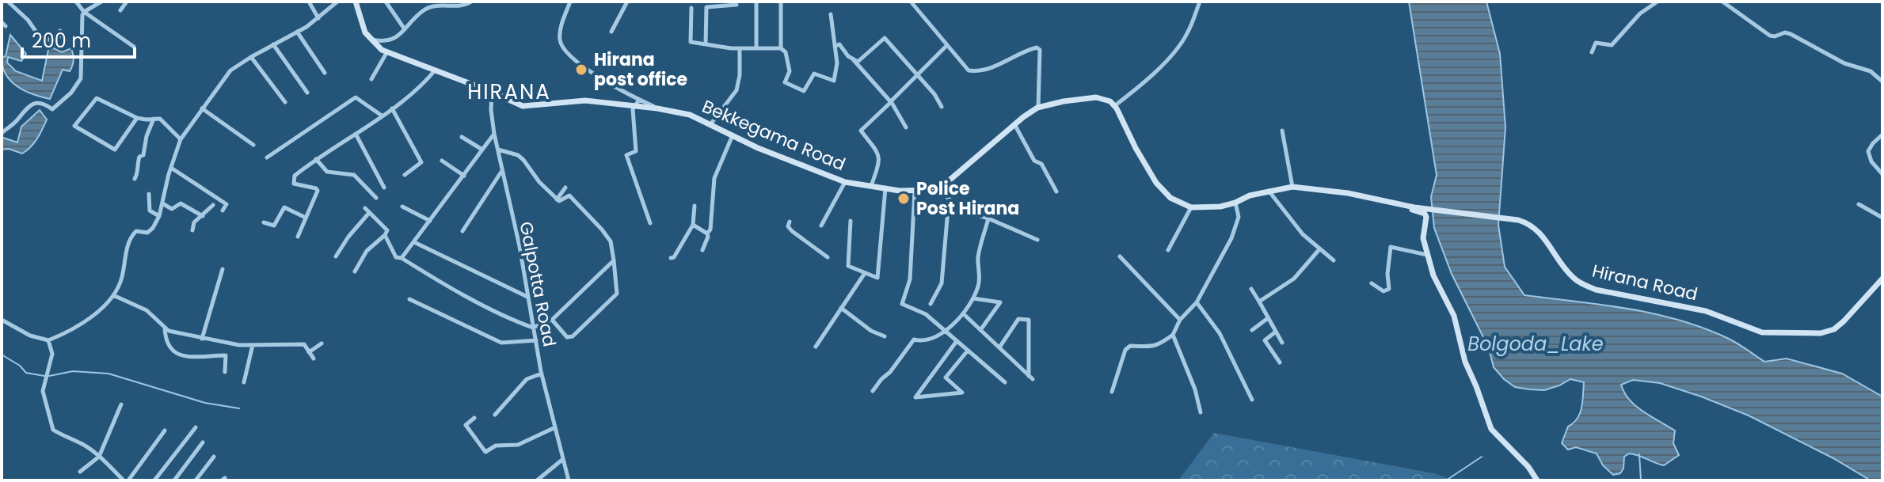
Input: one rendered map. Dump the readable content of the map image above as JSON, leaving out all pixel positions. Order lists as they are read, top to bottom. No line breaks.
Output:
{"streets":{"street":["Bekkegama Road","Hirana Road","Galpotta Road"]},"crossings":[["Bekkegama Road","Galpotta Road"]],"districts":["HIRANA"],"water":["Bolgoda_Lake"],"places":["Hirana post office","Police Post Hirana"],"scale_bar":"200 m"}
